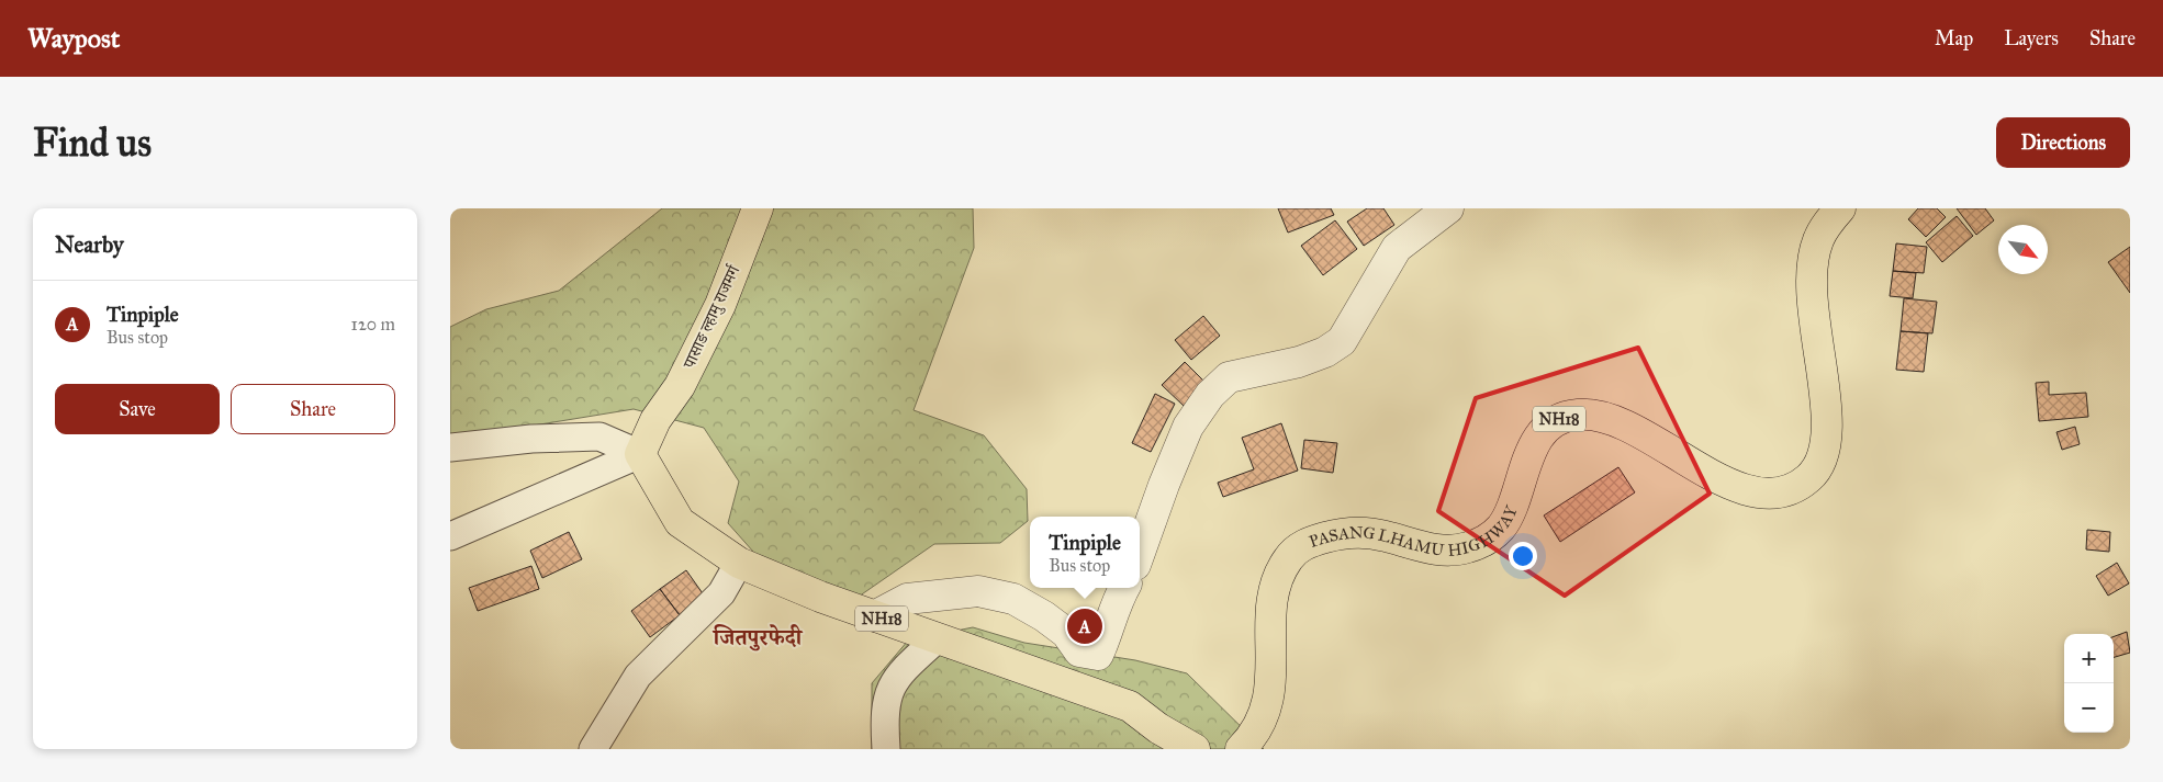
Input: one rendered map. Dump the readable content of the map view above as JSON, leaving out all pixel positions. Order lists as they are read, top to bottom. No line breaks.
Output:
{"streets":{"main road":["पासाङ ल्हामु राजमर्ग","NH18","PASANG LHAMU HIGHWAY"]},"crossings":[["पासाङ ल्हामु राजमर्ग","NH18"]],"districts":["जितपुरफेदी"],"north":"bottom right","page":{"header":"Waypost","nav":["Map","Layers","Share"],"buttons":["Directions",["Save","Share"]],"title":"Find us","heading":"Nearby","list":[{"mark":"A","name":"Tinpiple","note":"Bus stop","value":"120 m"}],"popup":["Tinpiple","Bus stop"],"pins":"A","map_buttons":["+","−"]}}
